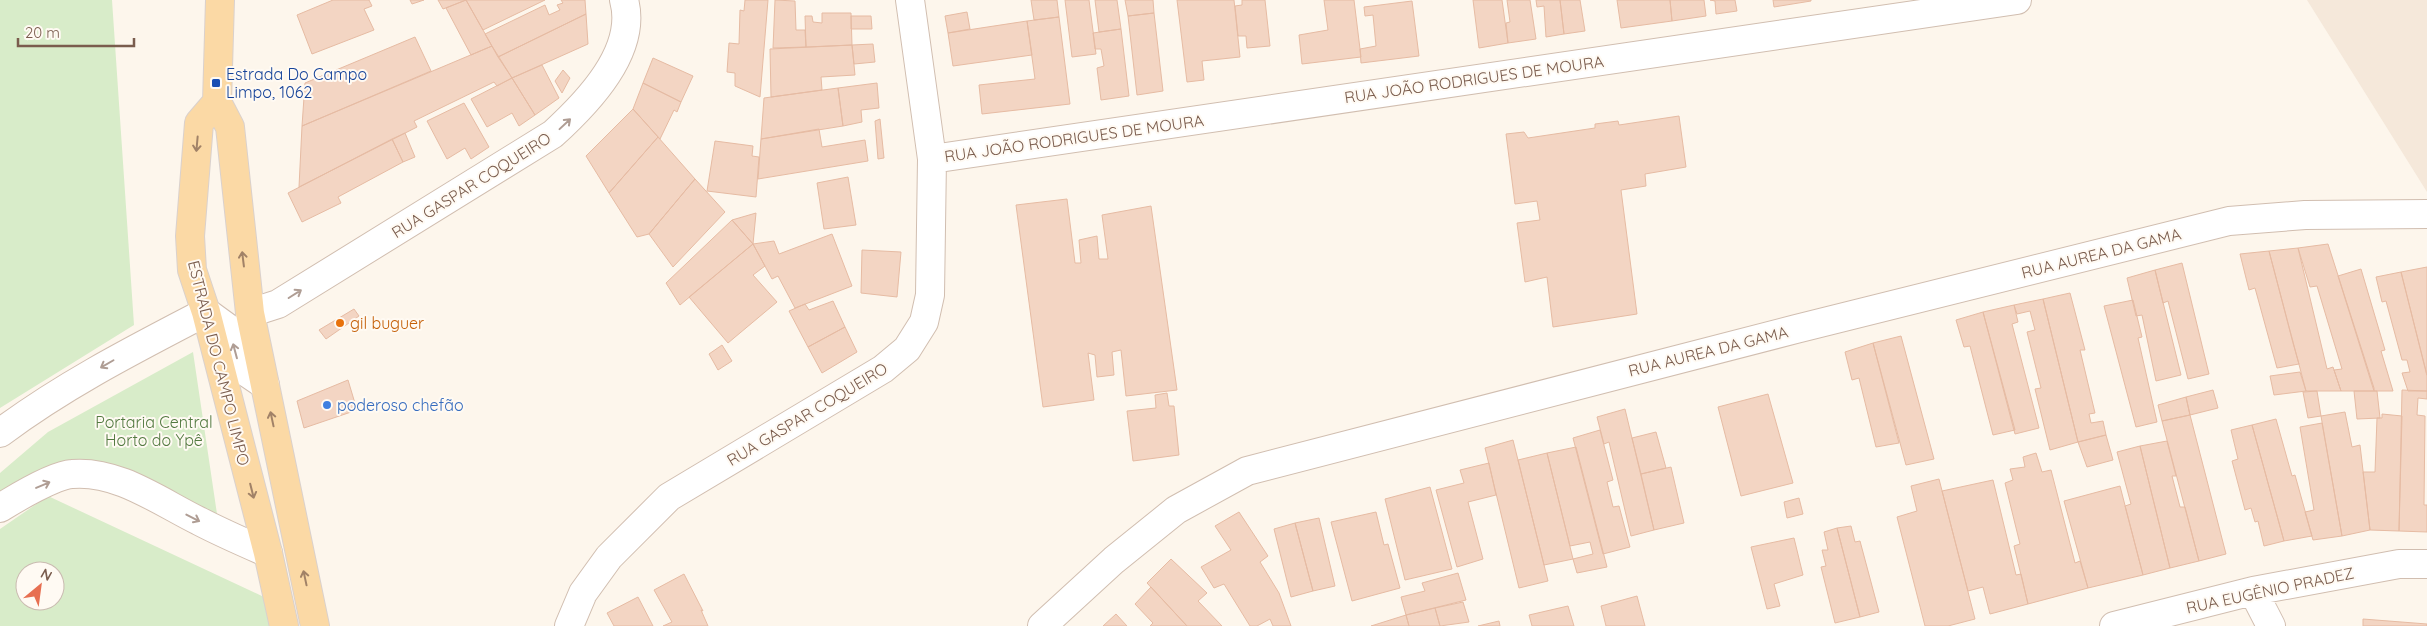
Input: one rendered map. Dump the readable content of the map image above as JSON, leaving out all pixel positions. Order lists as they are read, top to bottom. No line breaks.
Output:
{"streets":{"main road":["ESTRADA DO CAMPO LIMPO"],"street":["RUA JOÃO RODRIGUES DE MOURA","RUA GASPAR COQUEIRO","RUA AUREA DA GAMA","RUA EUGÊNIO PRADEZ"]},"crossings":[["RUA JOÃO RODRIGUES DE MOURA","RUA GASPAR COQUEIRO"]],"one_way":["RUA GASPAR COQUEIRO"],"parks":["Portaria Central Horto do Ypê"],"places":{"transit":["Estrada Do Campo Limpo, 1062"],"other":["gil buguer","poderoso chefão"]},"scale_bar":"20 m","north":"top right"}
